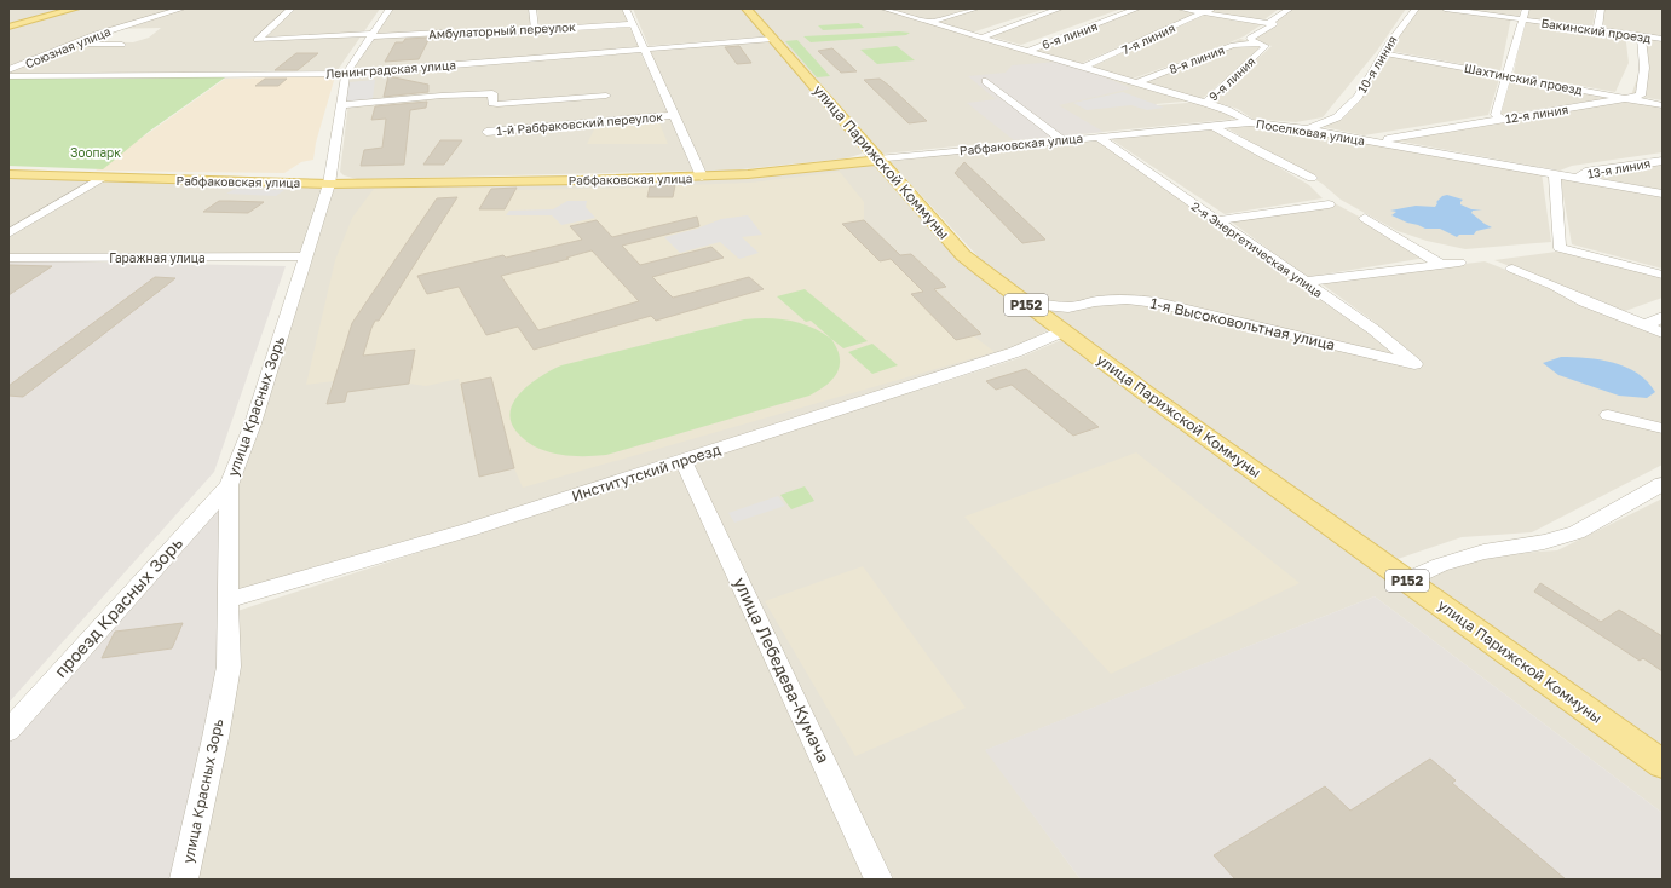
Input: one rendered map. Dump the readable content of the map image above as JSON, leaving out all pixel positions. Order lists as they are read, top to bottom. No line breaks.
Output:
{"streets":{"main road":["Рабфаковская улица","улица Парижской Коммуны","Р152"],"street":["Амбулаторный переулок","Бакинский проезд","6-я линия","7-я линия","Союзная улица","8-я линия","10-я линия","Ленинградская улица","9-я линия","Шахтинский проезд","12-я линия","1-й Рабфаковский переулок","Поселковая улица","13-я линия","2-я Энергетическая улица","Гаражная улица","1-я Высоковольтная улица","улица Красных Зорь","Институтский проезд","проезд Красных Зорь","улица Лебедева-Кумача"]},"crossings":[["Амбулаторный переулок","улица Красных Зорь"],["6-я линия","Поселковая улица"],["7-я линия","Поселковая улица"],["8-я линия","9-я линия"],["8-я линия","Поселковая улица"],["10-я линия","Шахтинский проезд"],["10-я линия","Поселковая улица"],["Ленинградская улица","улица Парижской Коммуны"],["Ленинградская улица","улица Красных Зорь"],["9-я линия","Поселковая улица"],["Шахтинский проезд","12-я линия"],["12-я линия","Поселковая улица"],["Поселковая улица","Рабфаковская улица"],["Поселковая улица","13-я линия"],["Рабфаковская улица","улица Парижской Коммуны"],["Рабфаковская улица","2-я Энергетическая улица"],["Рабфаковская улица","улица Красных Зорь"],["улица Парижской Коммуны","1-я Высоковольтная улица"],["улица Парижской Коммуны","Институтский проезд"],["2-я Энергетическая улица","1-я Высоковольтная улица"],["Гаражная улица","улица Красных Зорь"],["улица Красных Зорь","Институтский проезд"],["улица Красных Зорь","проезд Красных Зорь"],["Институтский проезд","улица Лебедева-Кумача"]],"parks":["Зоопарк"]}
